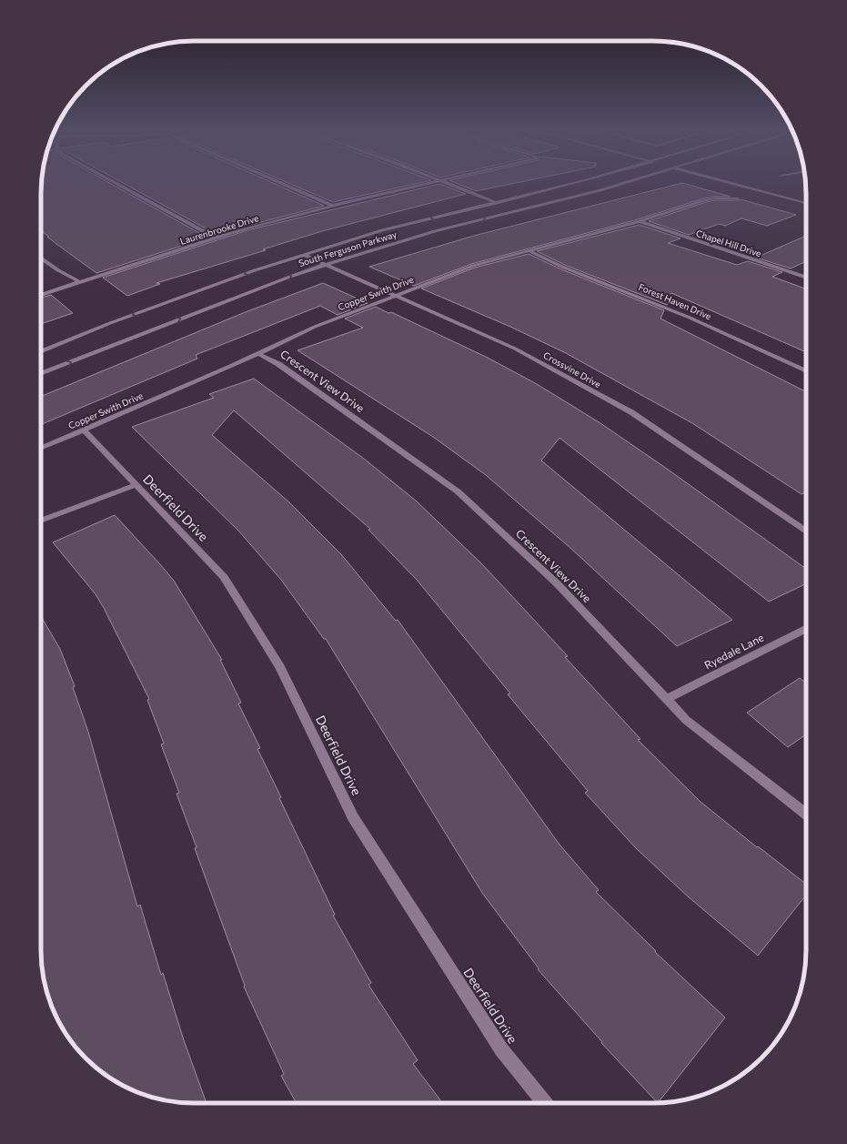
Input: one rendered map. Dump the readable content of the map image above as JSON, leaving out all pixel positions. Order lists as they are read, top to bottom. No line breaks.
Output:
{"streets":{"street":["Laurenbrooke Drive","Chapel Hill Drive","South Ferguson Parkway","Copper Swith Drive","Forest Haven Drive","Crossvine Drive","Crescent View Drive","Deerfield Drive","Ryedale Lane"]},"crossings":[["Chapel Hill Drive","Copper Swith Drive"],["South Ferguson Parkway","Crossvine Drive"],["Copper Swith Drive","Forest Haven Drive"],["Copper Swith Drive","Crossvine Drive"],["Copper Swith Drive","Crescent View Drive"],["Copper Swith Drive","Deerfield Drive"],["Crescent View Drive","Ryedale Lane"]]}
